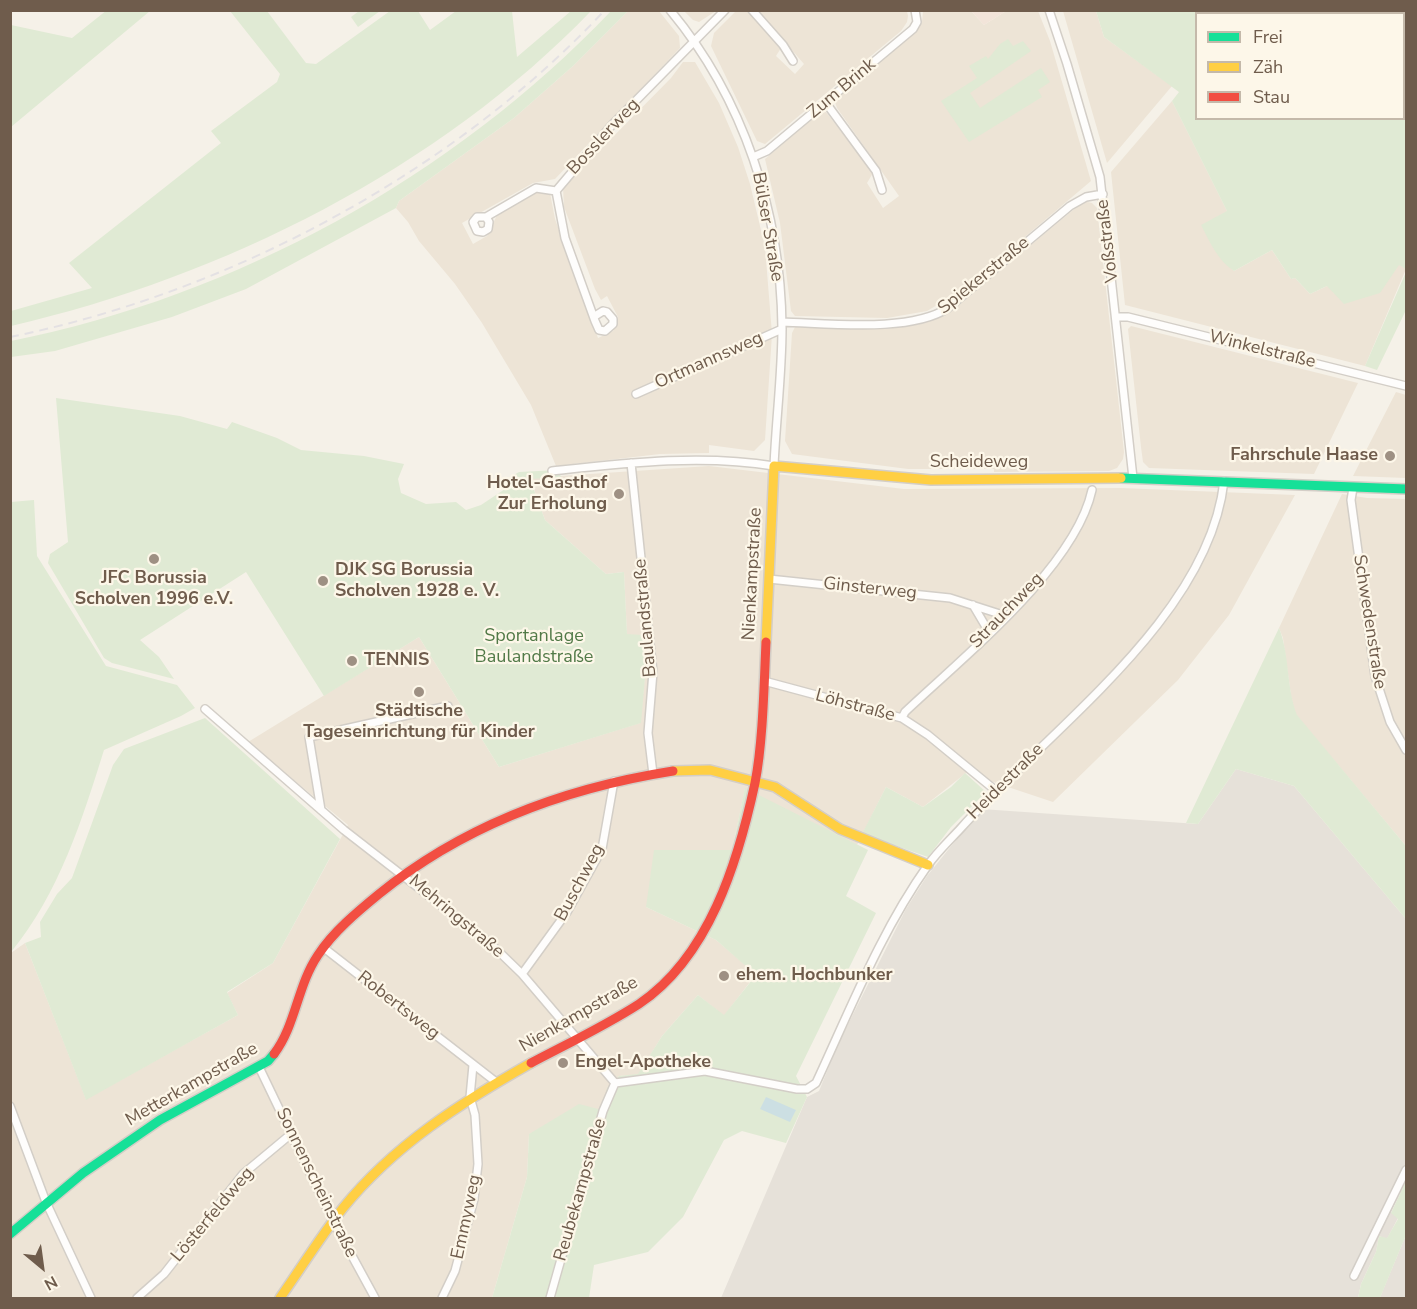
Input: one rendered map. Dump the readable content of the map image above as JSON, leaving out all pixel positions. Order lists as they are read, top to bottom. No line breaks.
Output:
{"streets":{"street":["Zum Brink","Bosslerweg","Bülser Straße","Voßstraße","Spiekerstraße","Winkelstraße","Ortmannsweg","Scheideweg","Nienkampstraße","Ginsterweg","Strauchweg","Baulandstraße","Schwedenstraße","Löhstraße","Heidestraße","Buschweg","Mehringstraße","Robertsweg","Metterkampstraße","Sonnenscheinstraße","Reubekampstraße","Lösterfeldweg","Emmyweg"]},"crossings":[["Zum Brink","Bülser Straße"],["Bosslerweg","Bülser Straße"],["Bülser Straße","Spiekerstraße"],["Bülser Straße","Ortmannsweg"],["Bülser Straße","Scheideweg"],["Bülser Straße","Nienkampstraße"],["Voßstraße","Spiekerstraße"],["Voßstraße","Winkelstraße"],["Voßstraße","Scheideweg"],["Spiekerstraße","Ortmannsweg"],["Scheideweg","Nienkampstraße"],["Scheideweg","Baulandstraße"],["Scheideweg","Schwedenstraße"],["Scheideweg","Heidestraße"],["Nienkampstraße","Ginsterweg"],["Nienkampstraße","Löhstraße"],["Nienkampstraße","Mehringstraße"],["Nienkampstraße","Robertsweg"],["Nienkampstraße","Metterkampstraße"],["Nienkampstraße","Sonnenscheinstraße"],["Nienkampstraße","Emmyweg"],["Ginsterweg","Strauchweg"],["Strauchweg","Löhstraße"],["Baulandstraße","Metterkampstraße"],["Löhstraße","Heidestraße"],["Heidestraße","Mehringstraße"],["Heidestraße","Metterkampstraße"],["Heidestraße","Reubekampstraße"],["Buschweg","Mehringstraße"],["Buschweg","Metterkampstraße"],["Mehringstraße","Metterkampstraße"],["Mehringstraße","Reubekampstraße"],["Robertsweg","Metterkampstraße"],["Metterkampstraße","Sonnenscheinstraße"],["Sonnenscheinstraße","Lösterfeldweg"]],"parks":["Sportanlage Baulandstraße"],"places":["Fahrschule Haase","Hotel-Gasthof Zur Erholung","JFC Borussia Scholven 1996 e.V.","DJK SG Borussia Scholven 1928 e. V.","TENNIS","Städtische Tageseinrichtung für Kinder","ehem. Hochbunker","Engel-Apotheke"],"legend":["Frei","Zäh","Stau"],"north":"bottom right"}
